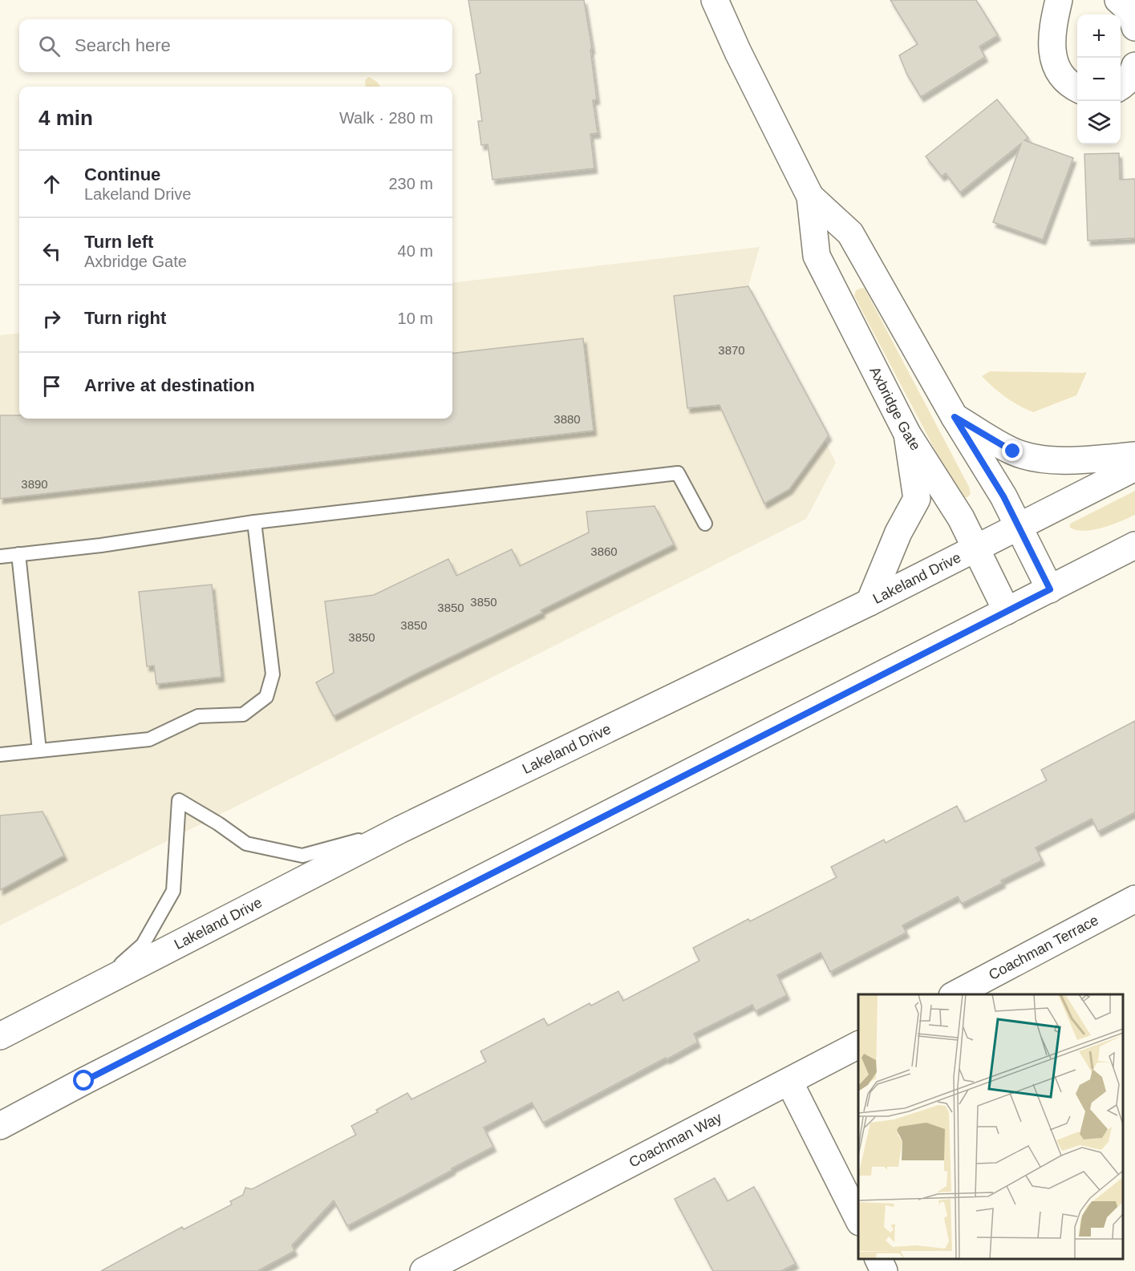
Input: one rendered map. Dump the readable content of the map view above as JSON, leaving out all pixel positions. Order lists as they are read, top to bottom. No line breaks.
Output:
{"streets":{"main road":["Axbridge Gate","Lakeland Drive","Coachman Terrace","Coachman Way"]},"crossings":[["Axbridge Gate","Lakeland Drive"]],"house_numbers":["3870","3880","3890","3860","3850","3850","3850","3850"],"page":{"map_buttons":["+","−"],"search":"Search here","heading":["4 min","Walk · 280 m"],"list":[["Continue","Lakeland Drive","230 m"],["Turn left","Axbridge Gate","40 m"],["Turn right","10 m"],"Arrive at destination"]}}
